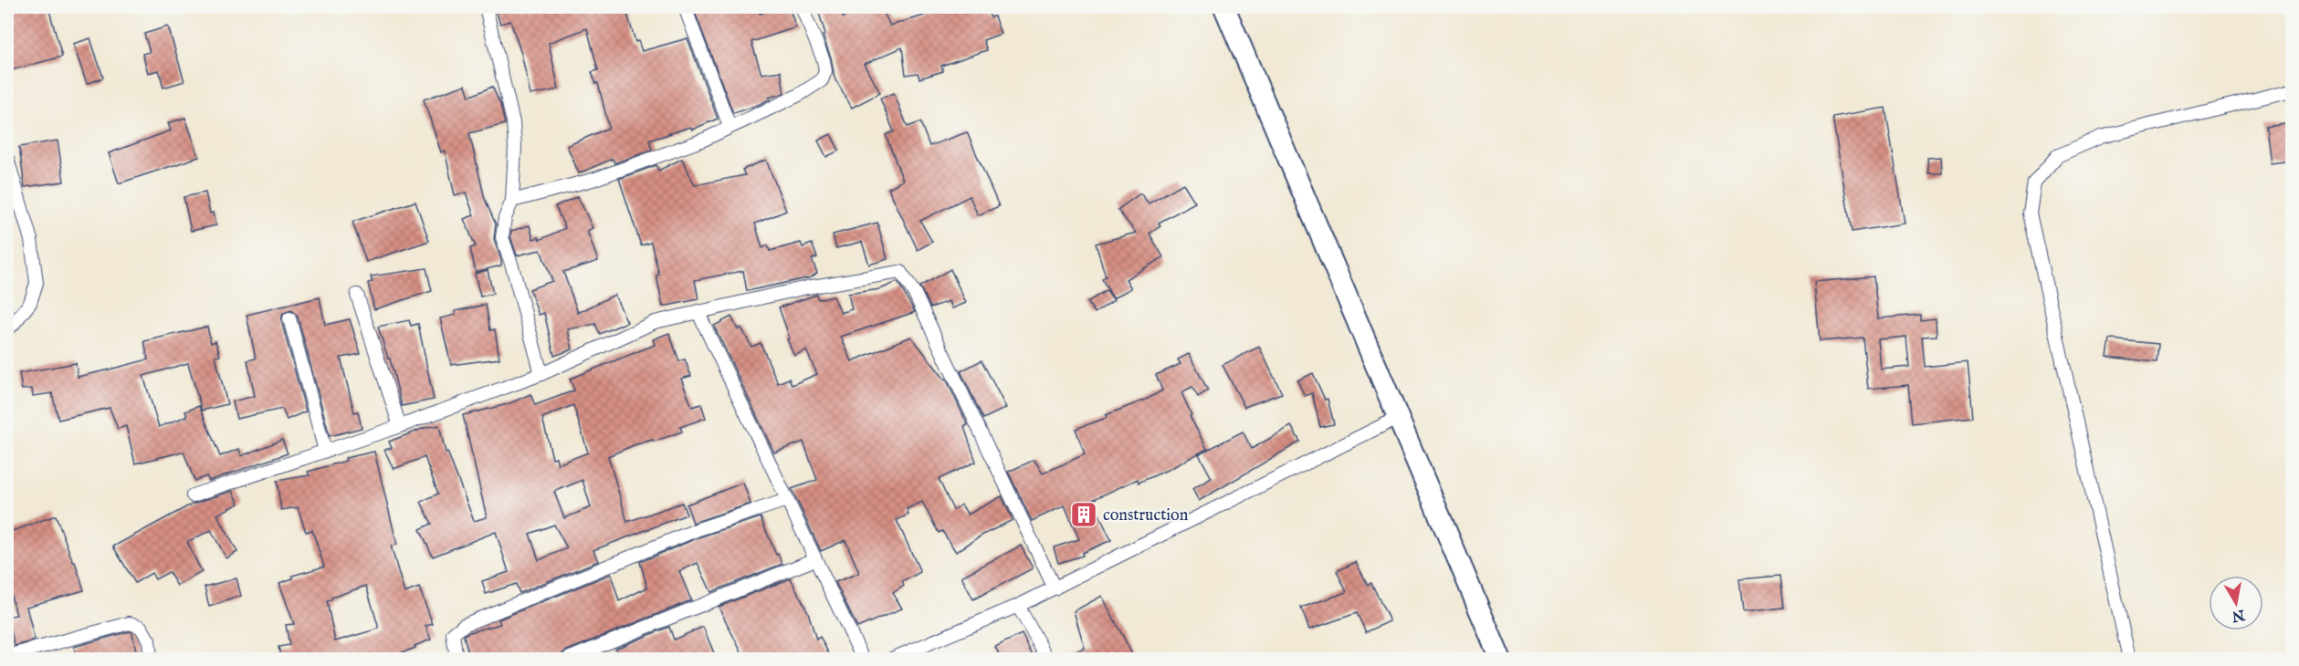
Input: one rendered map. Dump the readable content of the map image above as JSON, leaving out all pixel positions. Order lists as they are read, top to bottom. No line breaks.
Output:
{"places":{"building":["construction"]},"north":"bottom"}
